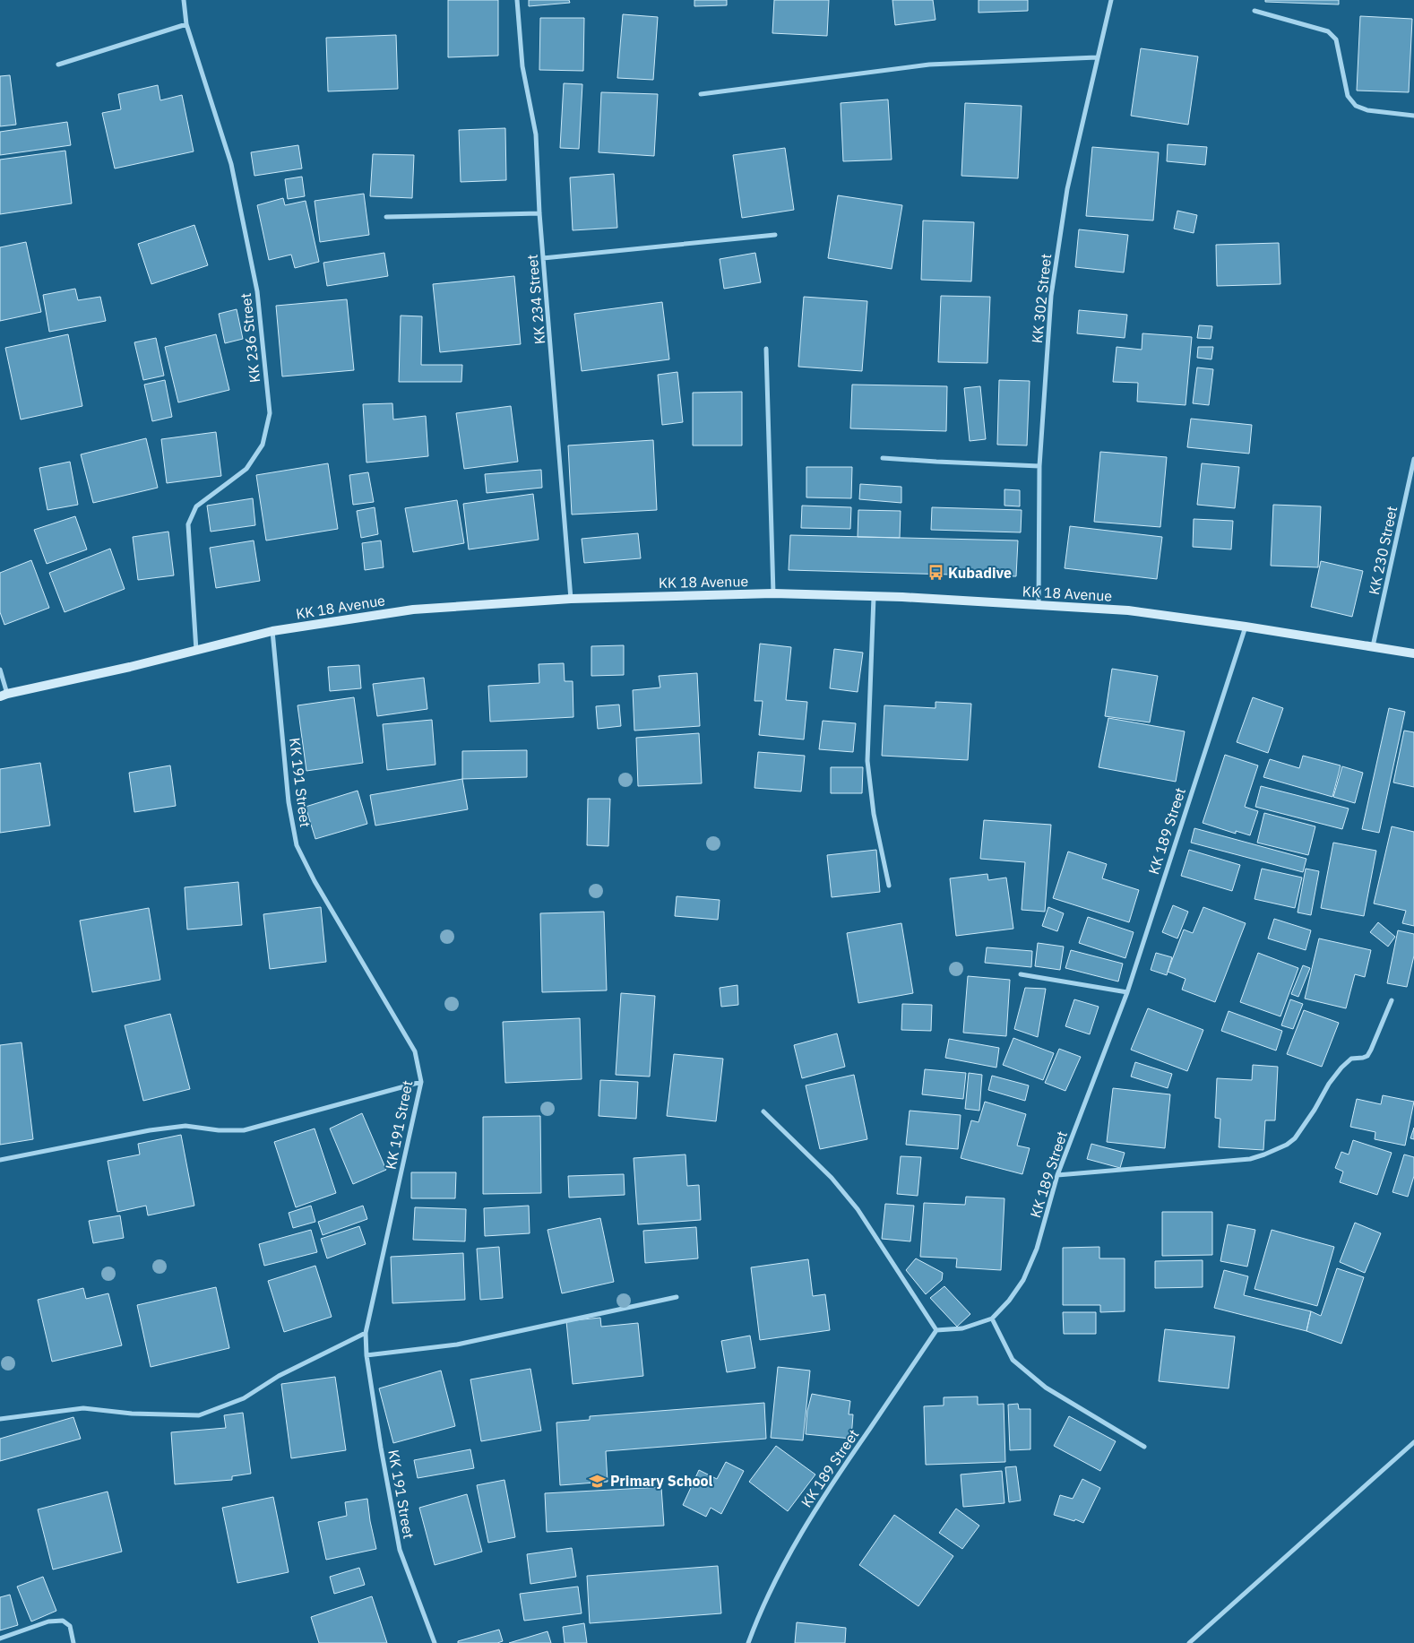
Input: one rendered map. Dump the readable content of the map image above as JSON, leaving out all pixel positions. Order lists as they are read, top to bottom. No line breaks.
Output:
{"streets":{"main road":["KK 18 Avenue"],"street":["KK 302 Street","KK 234 Street","KK 236 Street","KK 230 Street","KK 191 Street","KK 189 Street"]},"crossings":[["KK 302 Street","KK 18 Avenue"],["KK 234 Street","KK 18 Avenue"],["KK 236 Street","KK 18 Avenue"],["KK 230 Street","KK 18 Avenue"],["KK 18 Avenue","KK 191 Street"],["KK 18 Avenue","KK 189 Street"]],"places":{"bus stop":["Kubadive"],"school or university":["Primary School"]}}
